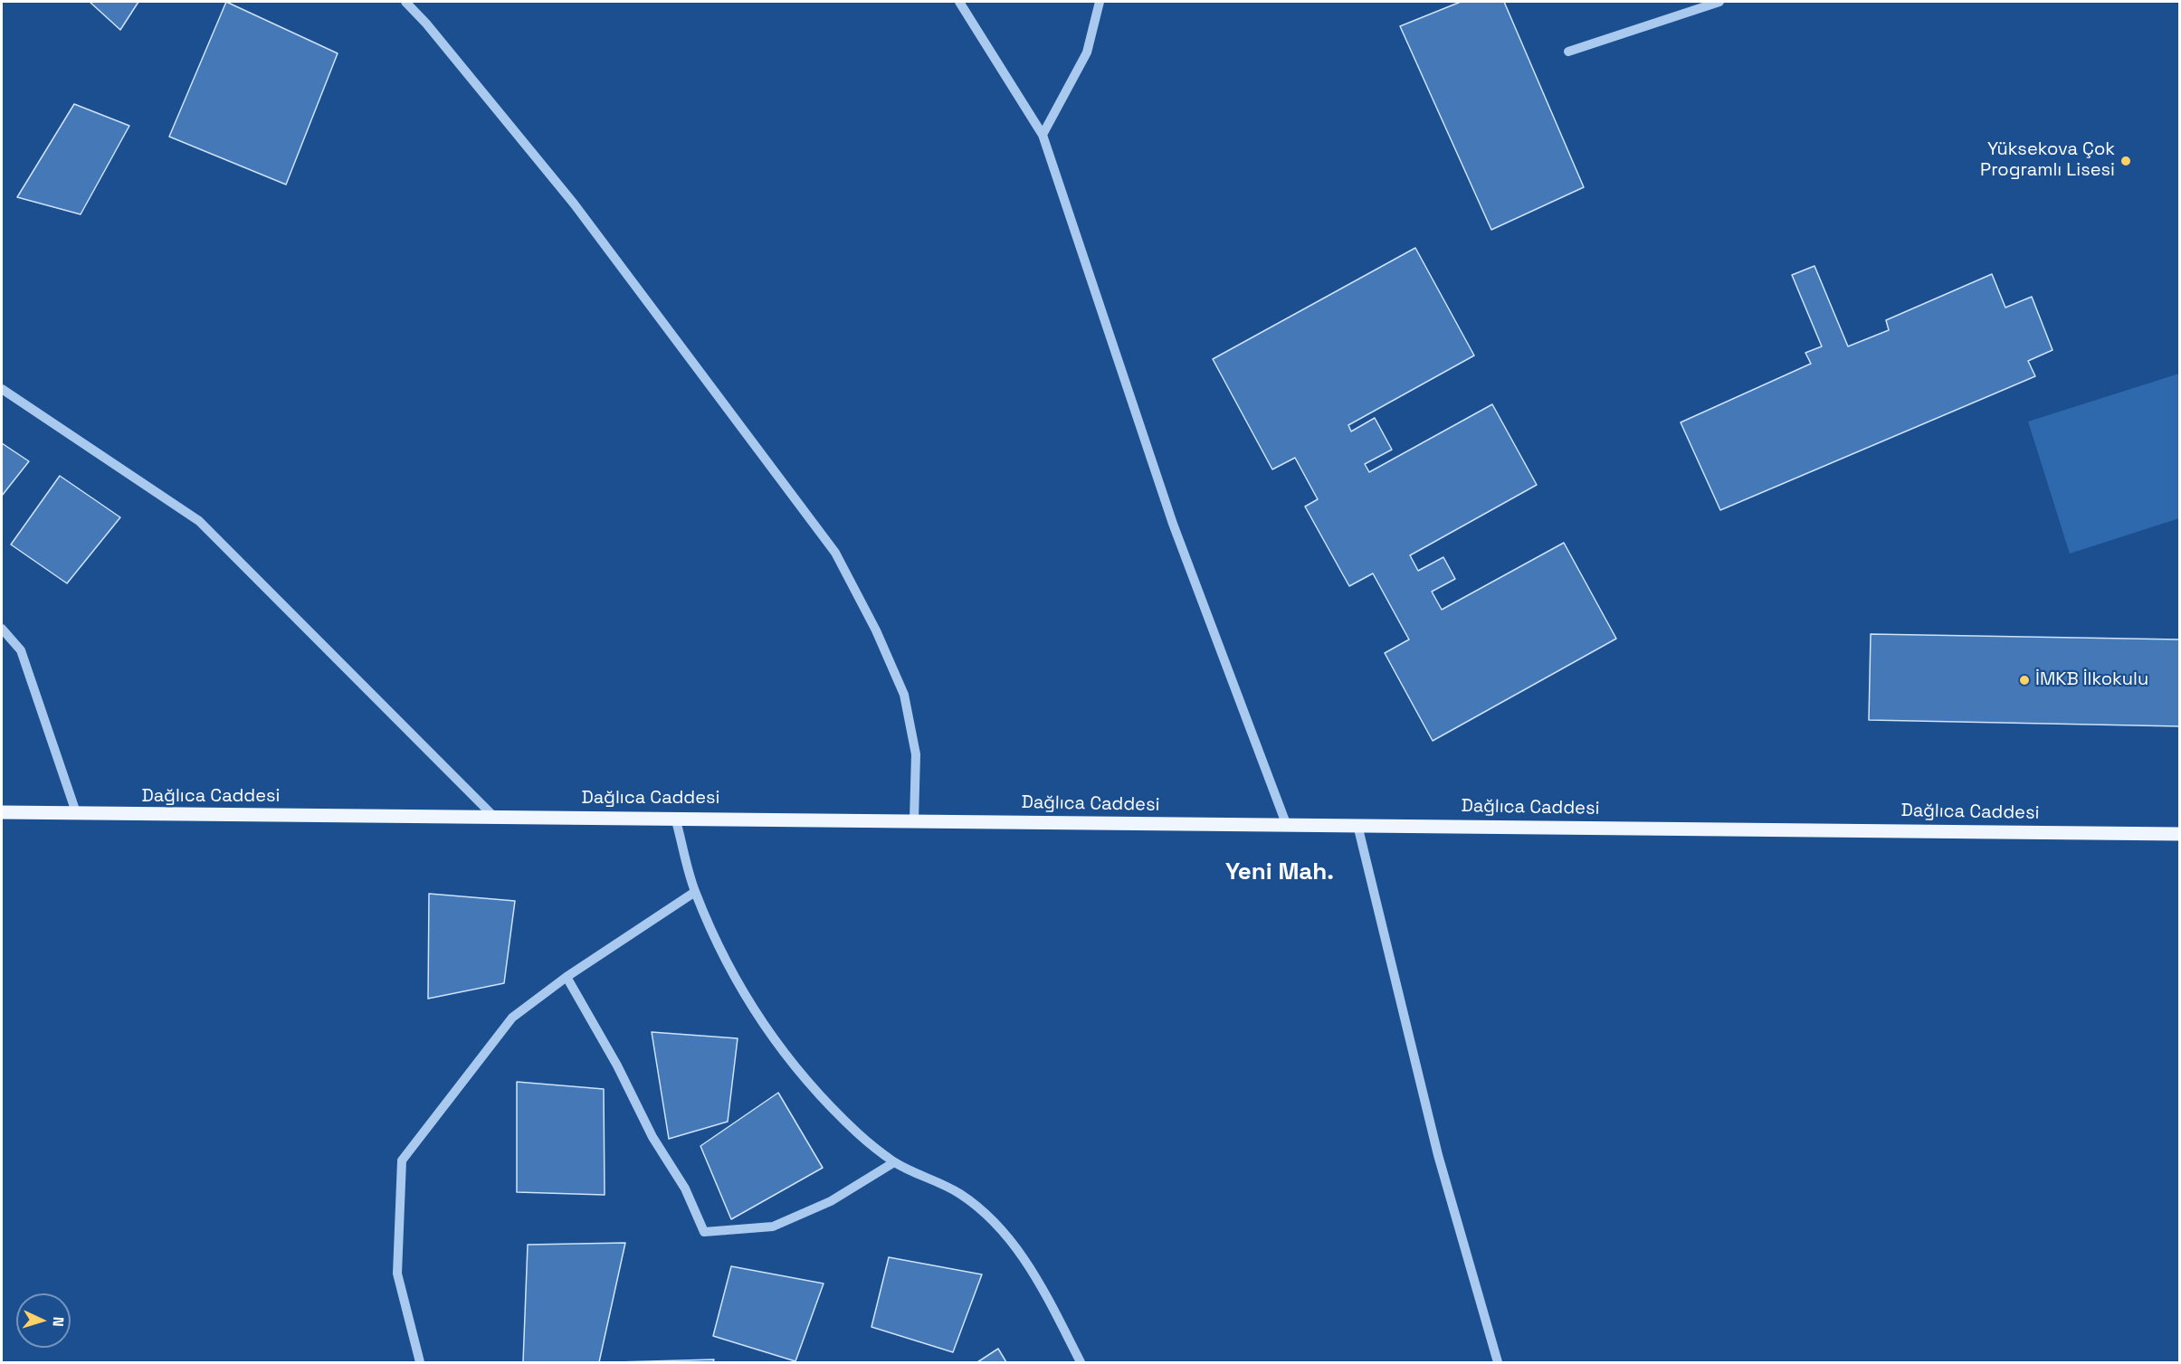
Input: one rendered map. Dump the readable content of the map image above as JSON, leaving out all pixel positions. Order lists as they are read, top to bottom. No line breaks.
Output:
{"streets":{"main road":["Dağlıca Caddesi"]},"districts":["Yeni Mah."],"places":["Yüksekova Çok Programlı Lisesi","İMKB İlkokulu"],"north":"right"}
